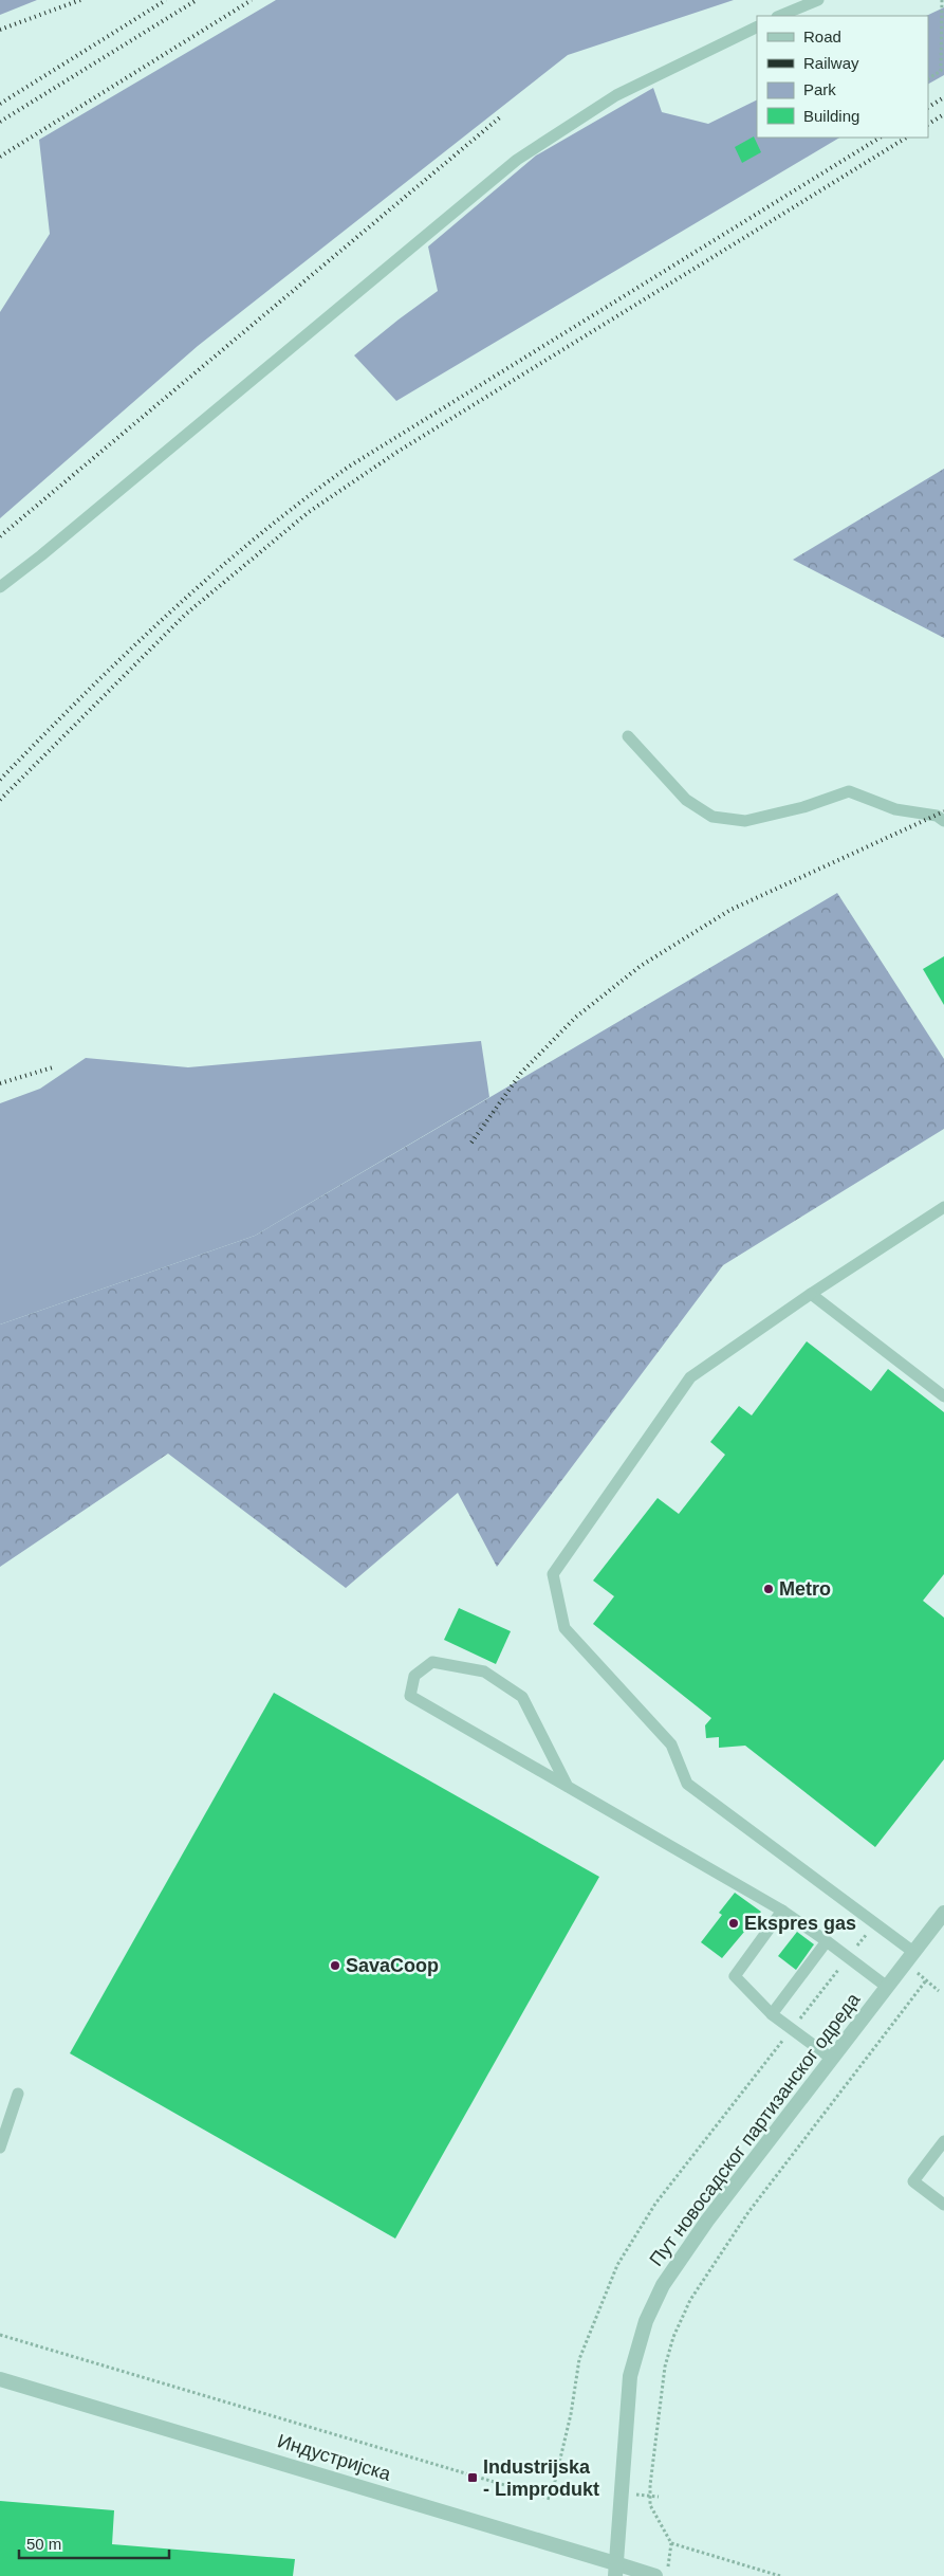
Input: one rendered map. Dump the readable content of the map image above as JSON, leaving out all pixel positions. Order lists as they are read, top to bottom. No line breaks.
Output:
{"streets":{"street":["Пут новосадског партизанског одреда","Индустријска"]},"crossings":[["Пут новосадског партизанског одреда","Индустријска"]],"places":{"other":["Metro","Ekspres gas","SavaCoop"],"transit":["Industrijska - Limprodukt"]},"legend":["Road","Railway","Park","Building"],"scale_bar":"50 m"}
